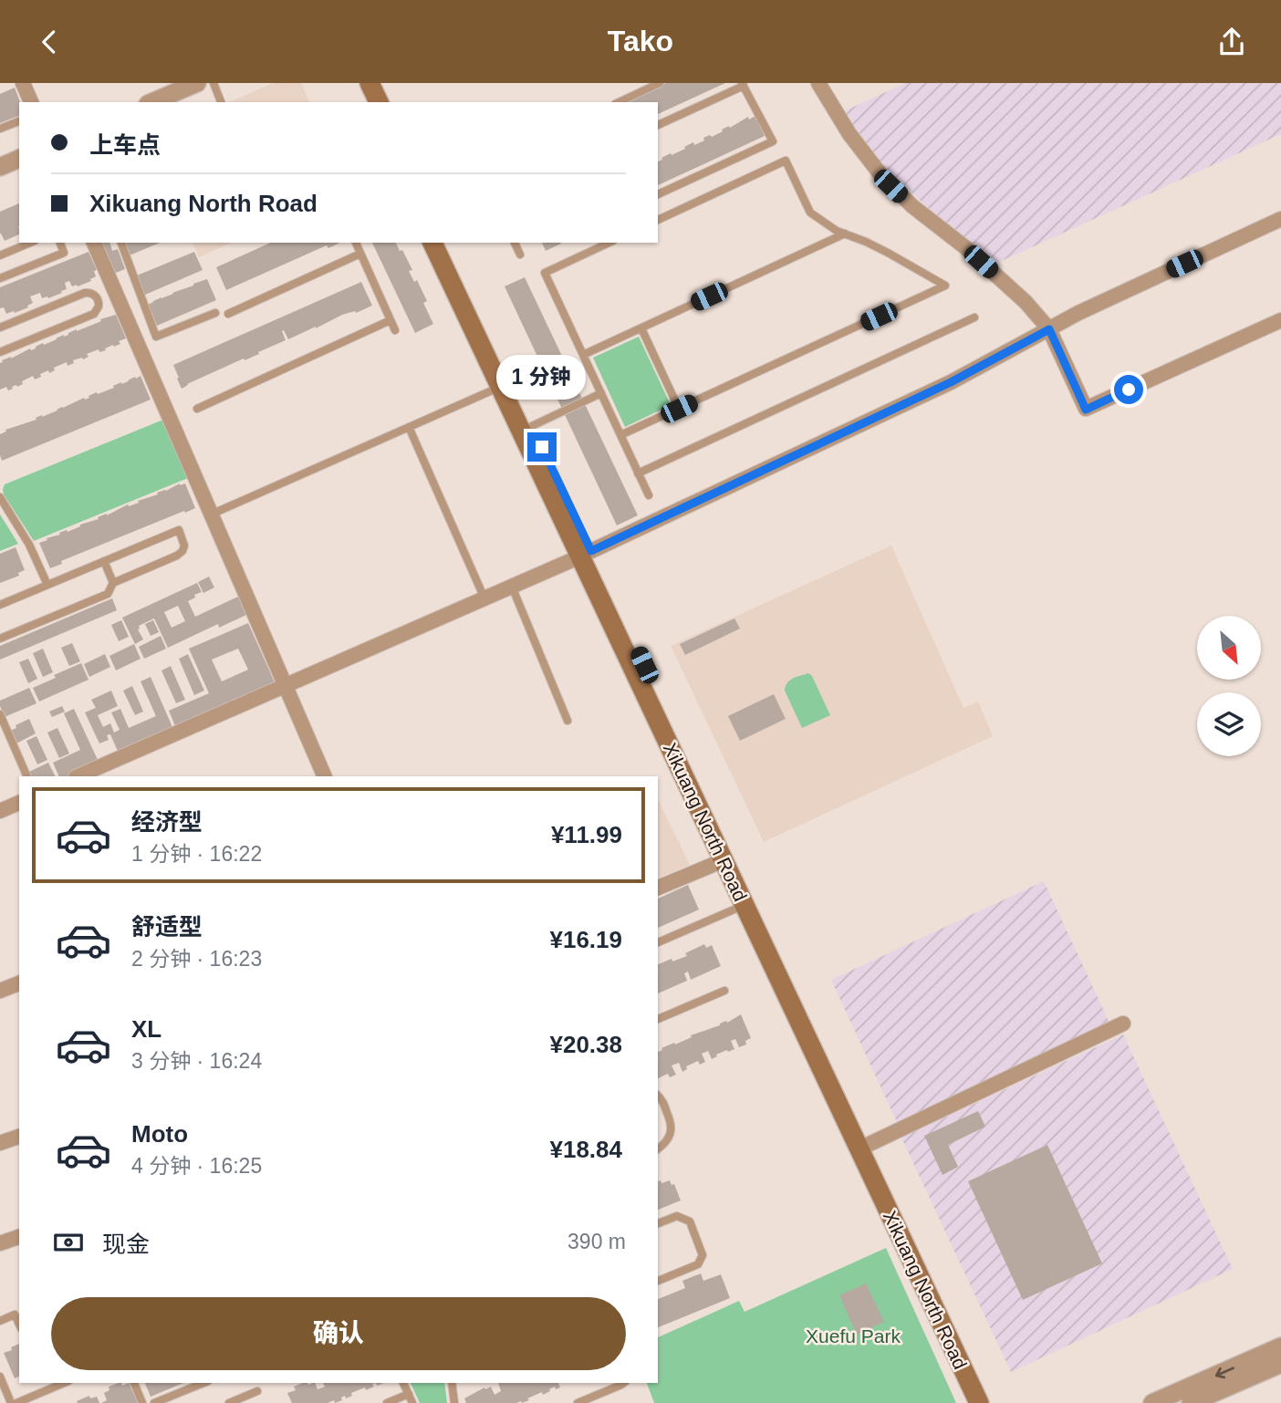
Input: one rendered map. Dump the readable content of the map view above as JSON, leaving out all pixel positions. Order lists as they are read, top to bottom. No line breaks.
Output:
{"streets":{"main road":["Xikuang North Road"]},"parks":["Xuefu Park"],"north":"bottom right","page":{"header":"Tako","banner":["上车点","Xikuang North Road"],"bubble":"1 分钟","list":[{"name":"经济型","note":"1 分钟 · 16:22","value":"¥11.99"},{"name":"舒适型","note":"2 分钟 · 16:23","value":"¥16.19"},{"name":"XL","note":"3 分钟 · 16:24","value":"¥20.38"},{"name":"Moto","note":"4 分钟 · 16:25","value":"¥18.84"}],"pay":["现金","390 m"],"buttons":"确认"}}
